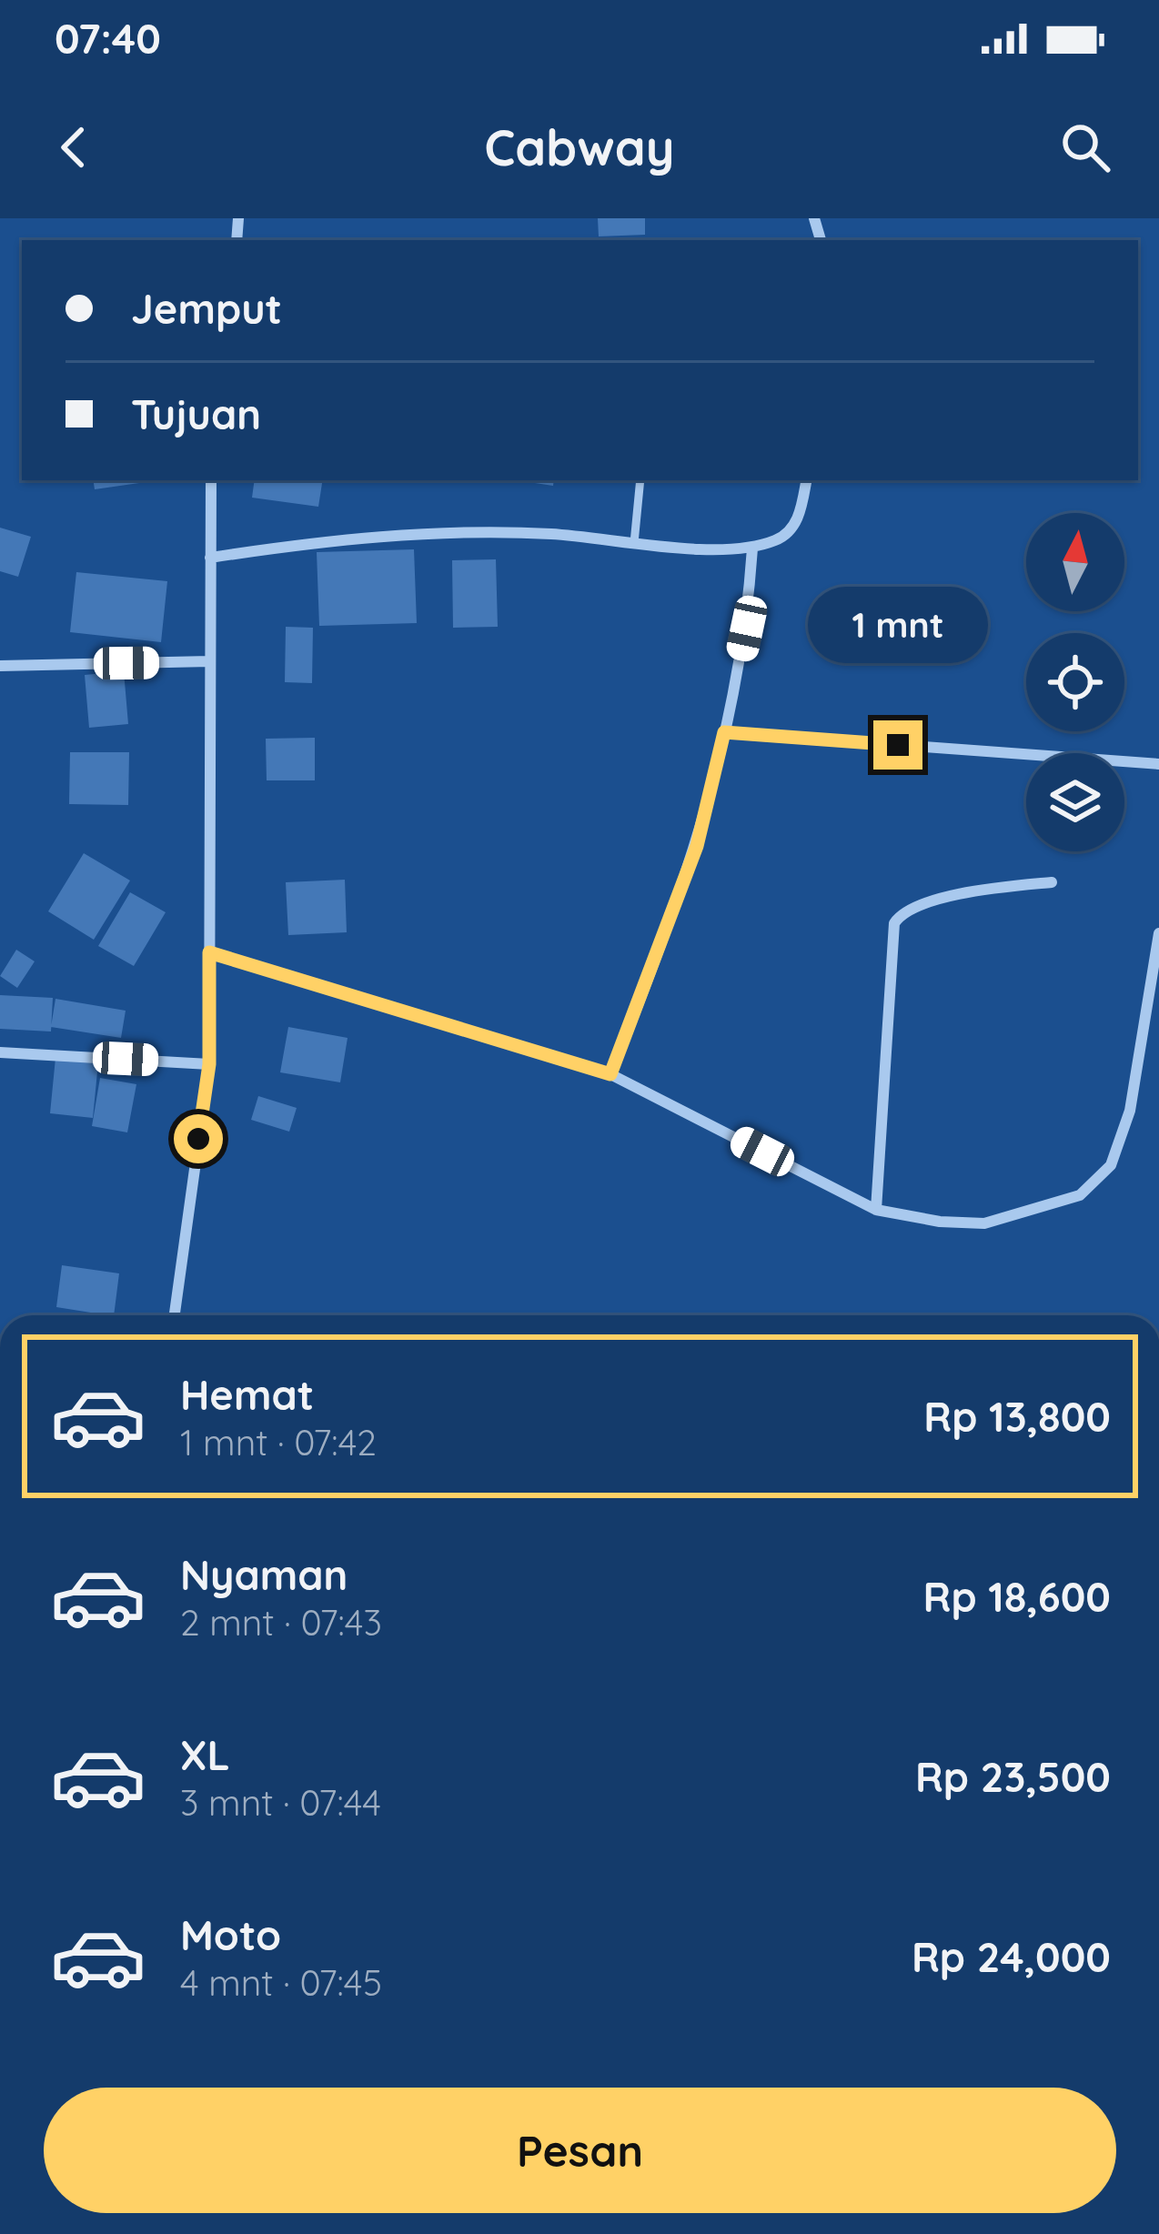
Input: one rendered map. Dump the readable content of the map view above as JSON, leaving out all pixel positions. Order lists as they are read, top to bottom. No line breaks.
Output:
{"north":"top","page":{"status":"07:40","header":"Cabway","banner":["Jemput","Tujuan"],"bubble":"1 mnt","list":[{"name":"Hemat","note":"1 mnt · 07:42","value":"Rp 13,800"},{"name":"Nyaman","note":"2 mnt · 07:43","value":"Rp 18,600"},{"name":"XL","note":"3 mnt · 07:44","value":"Rp 23,500"},{"name":"Moto","note":"4 mnt · 07:45","value":"Rp 24,000"}],"buttons":"Pesan"}}
